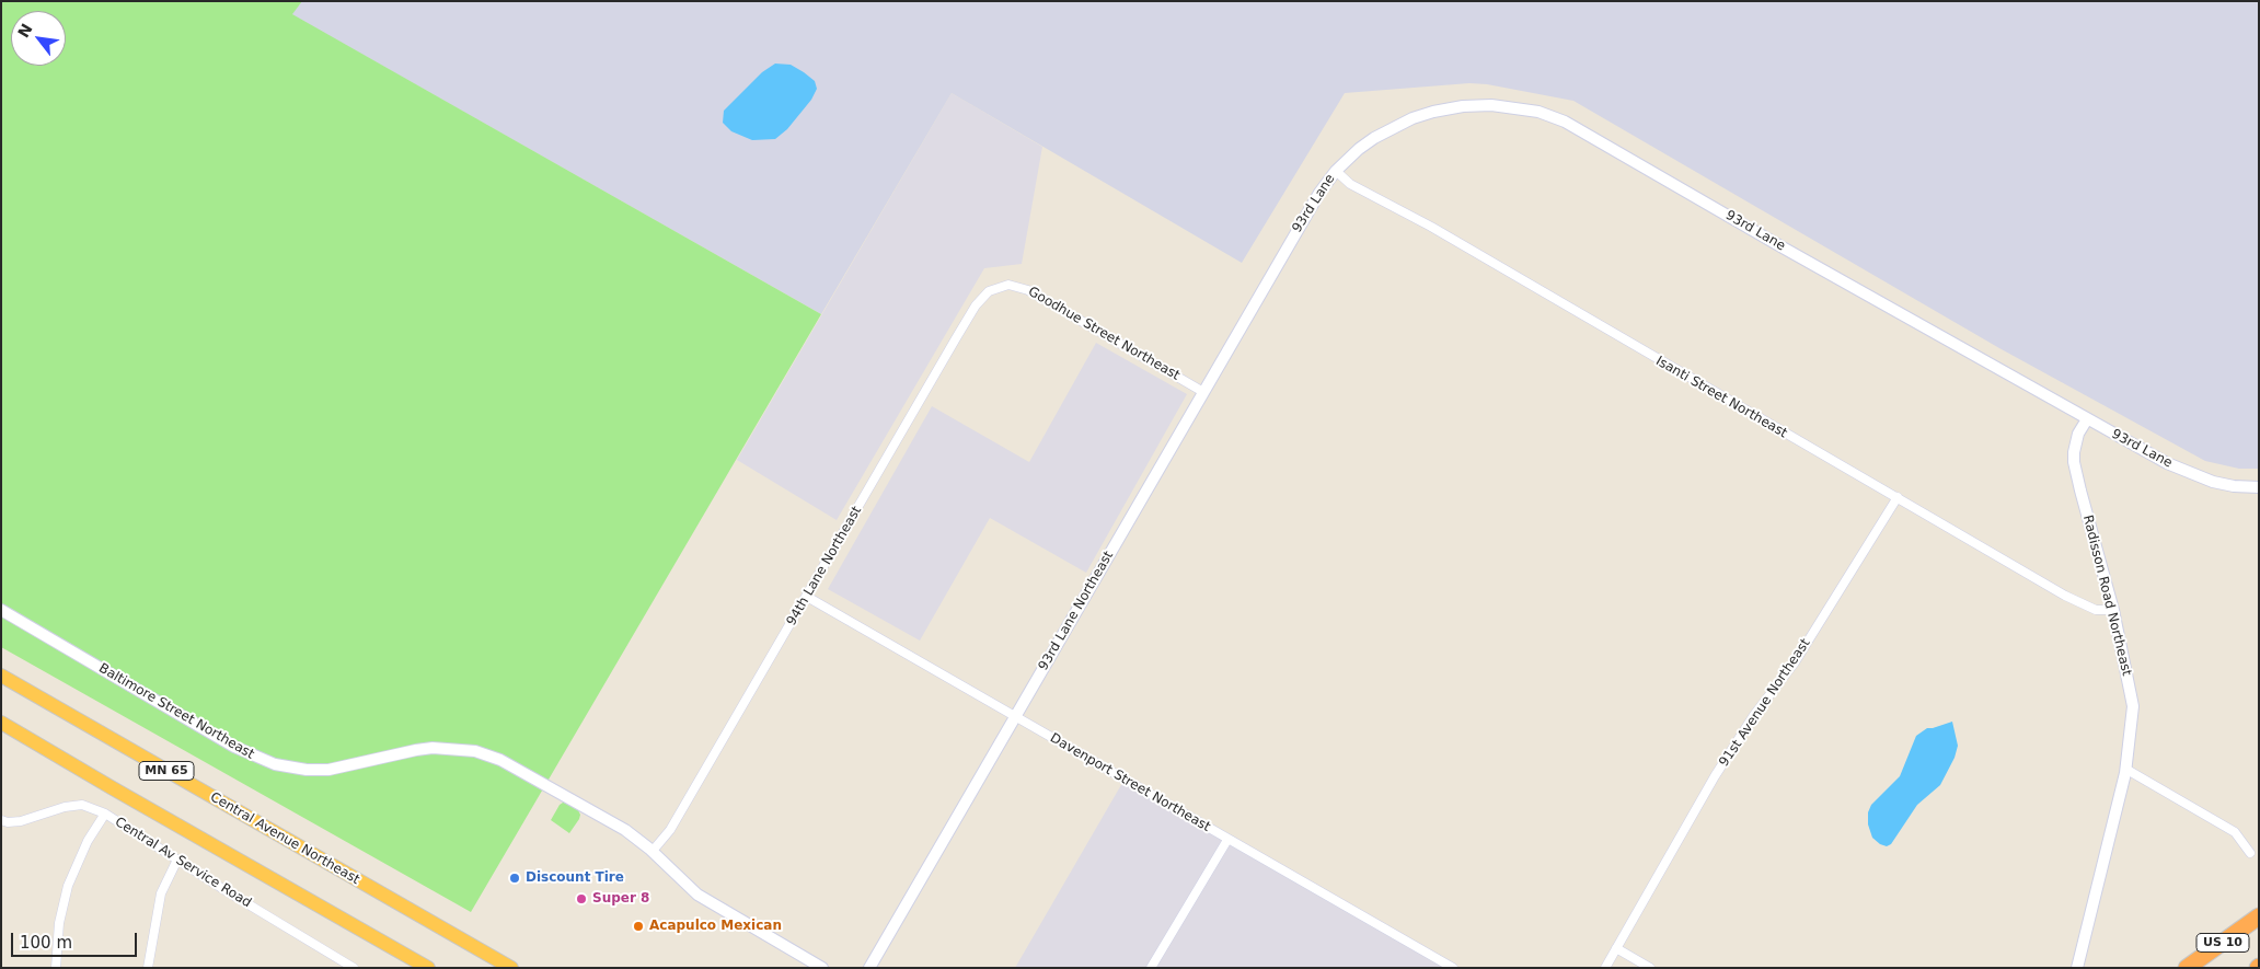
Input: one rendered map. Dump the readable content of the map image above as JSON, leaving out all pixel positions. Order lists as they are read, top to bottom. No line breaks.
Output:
{"streets":{"highway":["MN 65","Central Avenue Northeast","US 10"],"street":["93rd Lane","Goodhue Street Northeast","Isanti Street Northeast","94th Lane Northeast","Radisson Road Northeast","93rd Lane Northeast","91st Avenue Northeast","Baltimore Street Northeast","Davenport Street Northeast","Central Av Service Road"]},"crossings":[["93rd Lane","Isanti Street Northeast"],["93rd Lane","Radisson Road Northeast"],["93rd Lane","93rd Lane Northeast"],["Goodhue Street Northeast","94th Lane Northeast"],["Goodhue Street Northeast","93rd Lane Northeast"],["Isanti Street Northeast","Radisson Road Northeast"],["Isanti Street Northeast","91st Avenue Northeast"],["94th Lane Northeast","Baltimore Street Northeast"],["94th Lane Northeast","Davenport Street Northeast"],["93rd Lane Northeast","Davenport Street Northeast"]],"places":["Discount Tire","Super 8","Acapulco Mexican"],"scale_bar":"100 m","north":"top left"}
